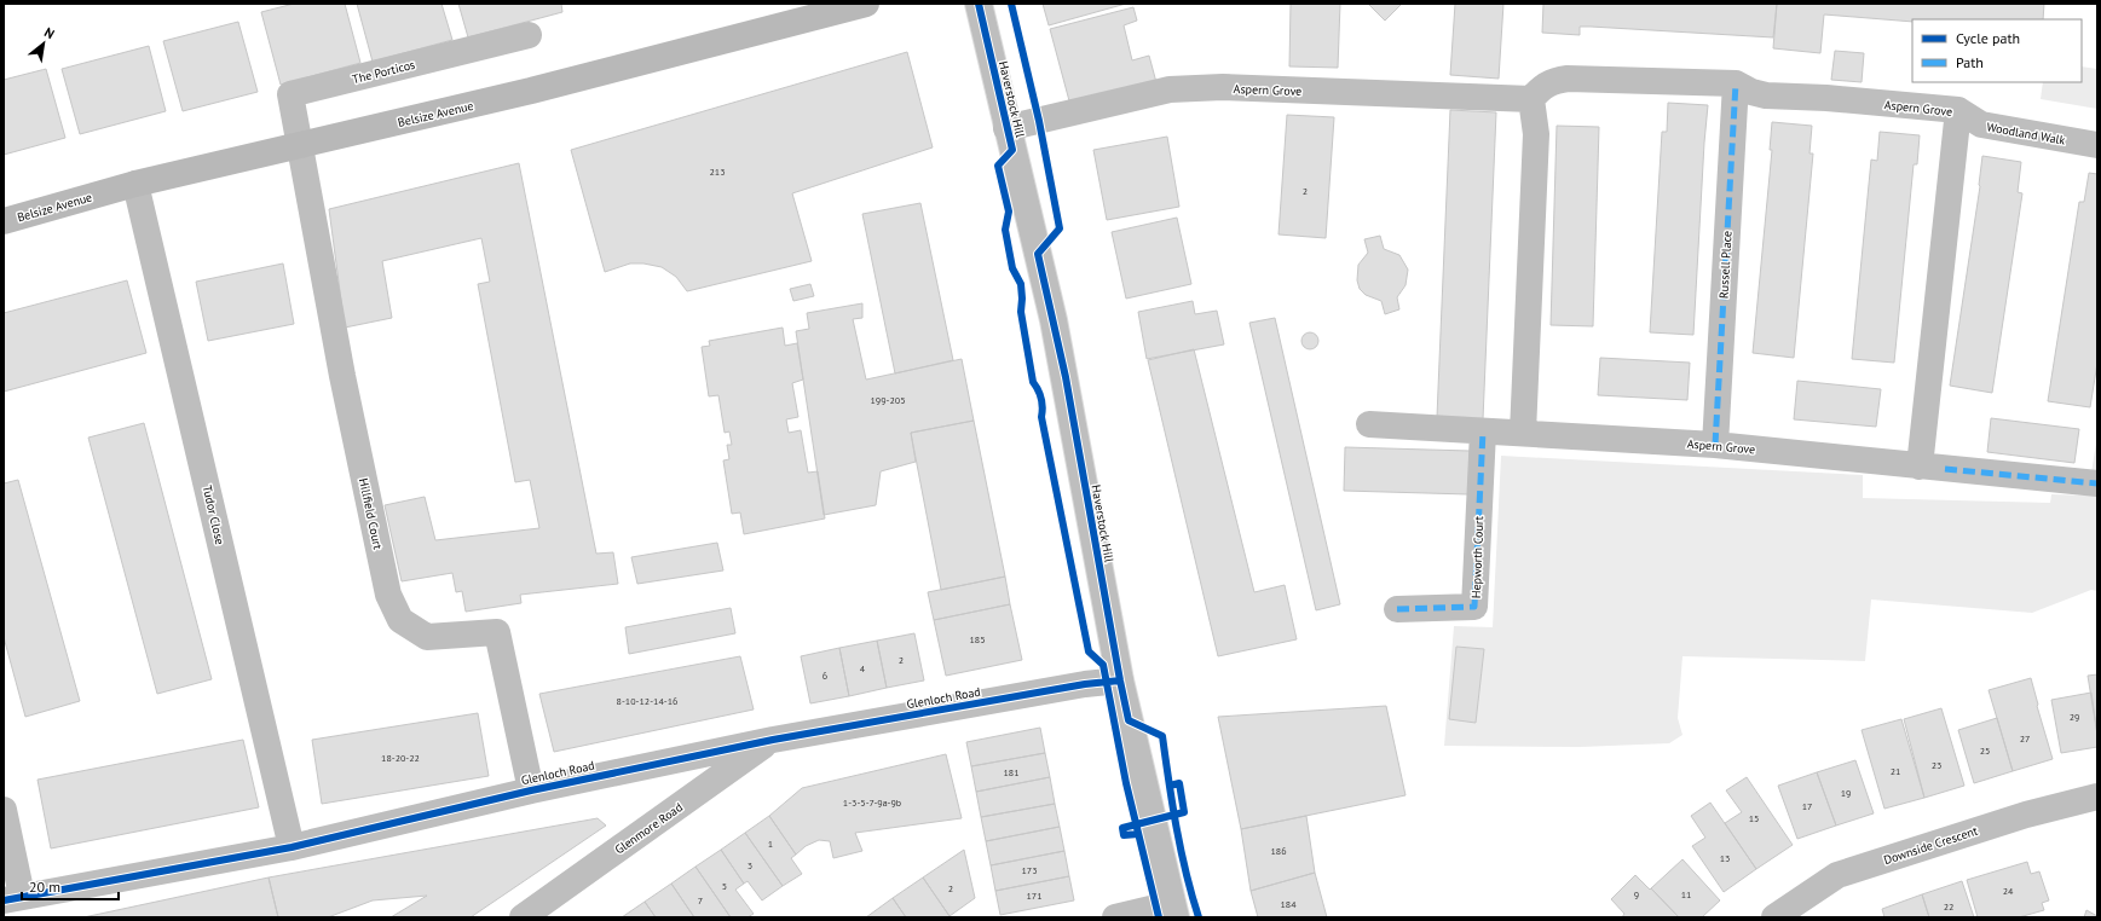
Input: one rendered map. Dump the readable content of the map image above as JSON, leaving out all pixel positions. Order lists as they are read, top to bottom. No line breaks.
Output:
{"streets":{"street":["The Porticos","Aspern Grove","Haverstock Hill","Belsize Avenue","Woodland Walk","Russell Place","Hillfield Court","Tudor Close","Hepworth Court","Glenloch Road","Glenmore Road","Downside Crescent"]},"crossings":[["The Porticos","Belsize Avenue"],["The Porticos","Hillfield Court"],["Aspern Grove","Haverstock Hill"],["Aspern Grove","Woodland Walk"],["Aspern Grove","Russell Place"],["Aspern Grove","Hepworth Court"],["Haverstock Hill","Glenloch Road"],["Belsize Avenue","Hillfield Court"],["Belsize Avenue","Tudor Close"],["Hillfield Court","Glenloch Road"],["Tudor Close","Glenloch Road"],["Glenloch Road","Glenmore Road"]],"house_numbers":["213","2","199-205","185","2","4","6","8-10-12-14-16","29","27","25","18-20-22","23","21","181","19","1-3-5-7-9a-9b","17","15","1","186","13","3","173","5","2","24","9","11","171","7","184","22"],"legend":["Cycle path","Path"],"scale_bar":"20 m","north":"top right"}
